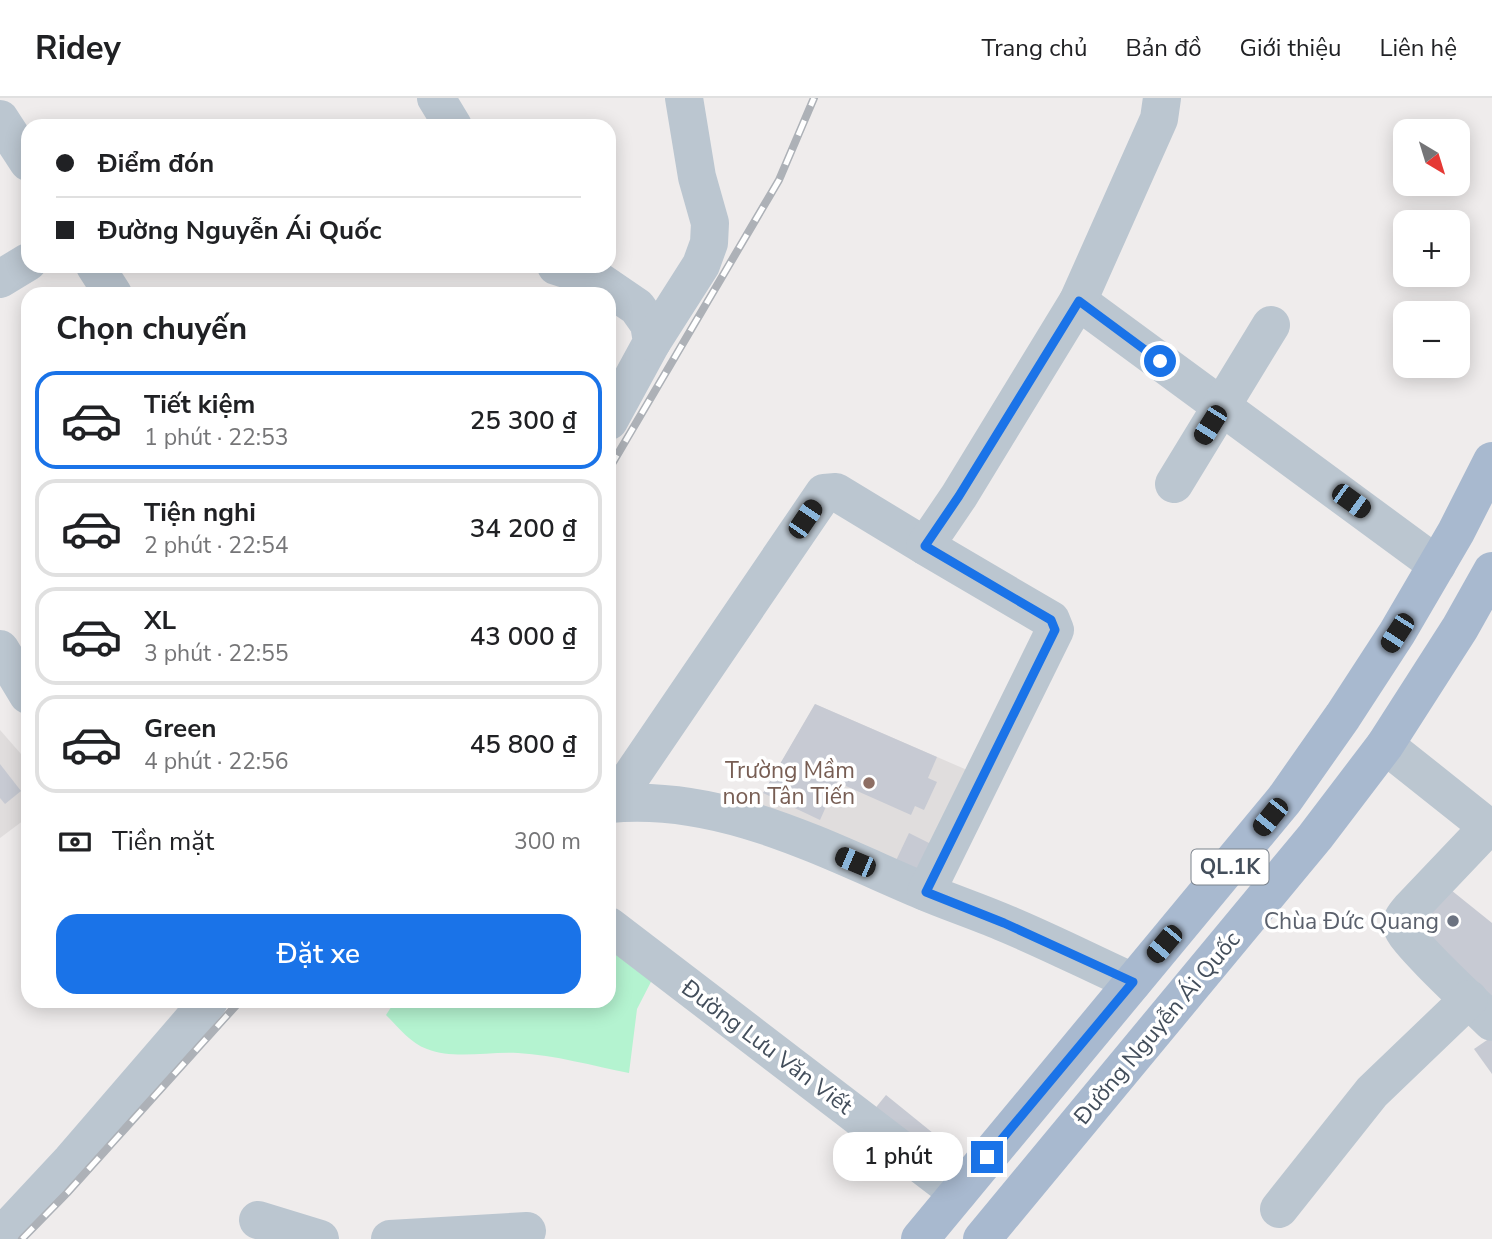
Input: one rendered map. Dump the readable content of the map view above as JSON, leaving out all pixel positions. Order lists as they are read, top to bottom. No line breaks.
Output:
{"streets":{"main road":["QL.1K","Đường Nguyễn Ái Quốc"],"street":["Đường Lưu Văn Viết"]},"crossings":[["Đường Nguyễn Ái Quốc","Đường Lưu Văn Viết"]],"places":["Trường Mầm non Tân Tiến","Chùa Đức Quang"],"north":"bottom right","page":{"header":"Ridey","nav":["Trang chủ","Bản đồ","Giới thiệu","Liên hệ"],"map_buttons":["+","−"],"banner":["Điểm đón","Đường Nguyễn Ái Quốc"],"heading":"Chọn chuyến","list":[{"name":"Tiết kiệm","note":"1 phút · 22:53","value":"25 300 ₫"},{"name":"Tiện nghi","note":"2 phút · 22:54","value":"34 200 ₫"},{"name":"XL","note":"3 phút · 22:55","value":"43 000 ₫"},{"name":"Green","note":"4 phút · 22:56","value":"45 800 ₫"}],"pay":["Tiền mặt","300 m"],"buttons":"Đặt xe","bubble":"1 phút"}}
